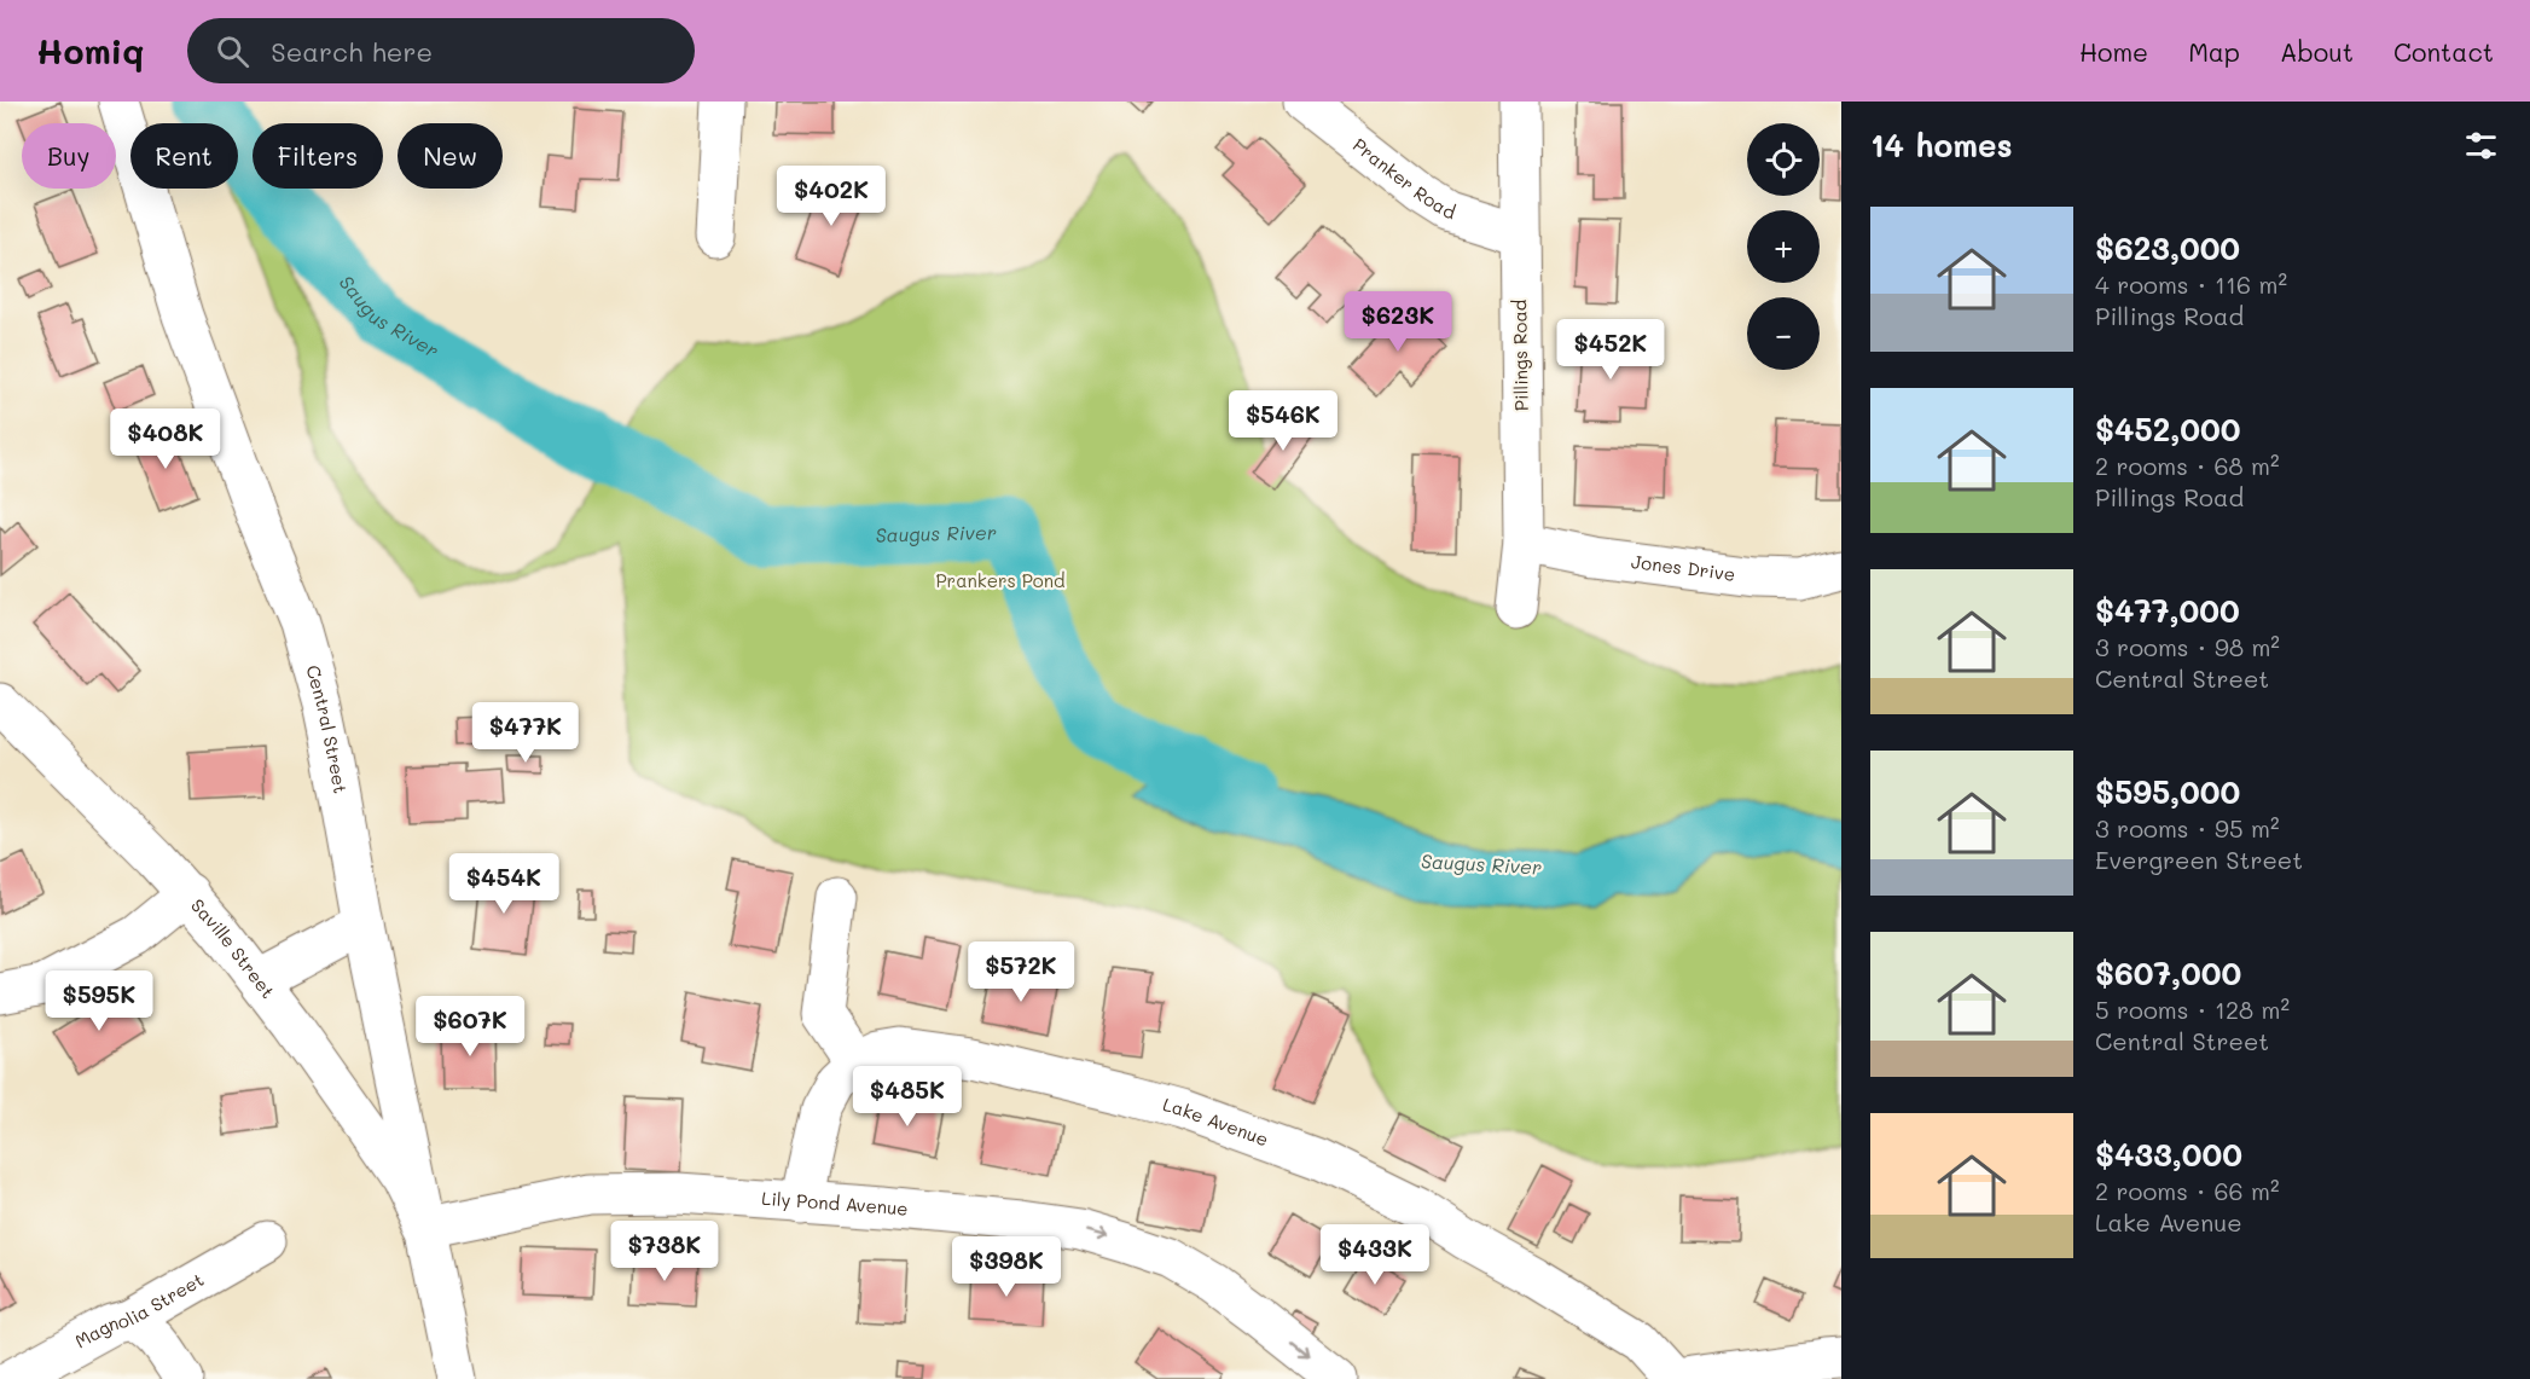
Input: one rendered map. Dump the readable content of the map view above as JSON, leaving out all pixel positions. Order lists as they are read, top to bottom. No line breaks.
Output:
{"streets":{"street":["Pranker Road","Pillings Road","Jones Drive","Central Street","Saville Street","Lake Avenue","Lily Pond Avenue","Magnolia Street"]},"crossings":[["Pranker Road","Pillings Road"],["Pillings Road","Jones Drive"],["Central Street","Saville Street"],["Central Street","Lily Pond Avenue"],["Saville Street","Lily Pond Avenue"],["Lake Avenue","Lily Pond Avenue"]],"one_way":["Lily Pond Avenue"],"water":["Saugus River"],"parks":["Prankers Pond"],"page":{"header":"Homiq","search":"Search here","nav":["Home","Map","About","Contact"],"heading":"14 homes","map_buttons":["+","−"],"chip":["Buy","Rent","Filters","New"],"price":["$402K","$623K","$452K","$546K","$408K","$477K","$454K","$572K","$595K","$607K","$485K","$738K","$433K","$398K"],"list":[{"name":"$623,000","note":"4 rooms · 116 m² · Pillings Road"},{"name":"$452,000","note":"2 rooms · 68 m² · Pillings Road"},{"name":"$477,000","note":"3 rooms · 98 m² · Central Street"},{"name":"$595,000","note":"3 rooms · 95 m² · Evergreen Street"},{"name":"$607,000","note":"5 rooms · 128 m² · Central Street"},{"name":"$433,000","note":"2 rooms · 66 m² · Lake Avenue"}]}}
